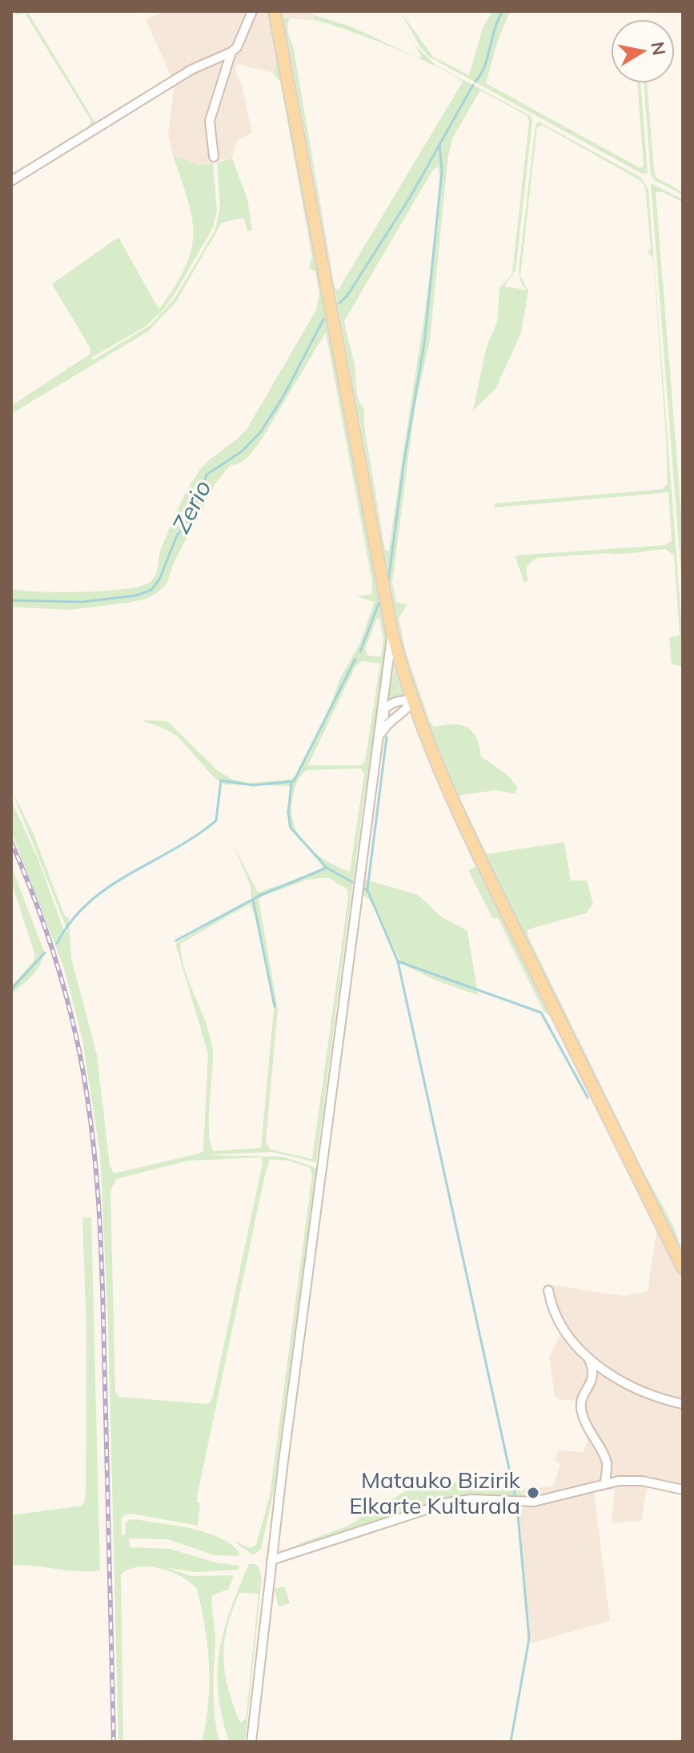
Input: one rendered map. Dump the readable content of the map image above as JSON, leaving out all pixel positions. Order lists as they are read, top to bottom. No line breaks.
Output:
{"water":["Zerio"],"places":["Matauko Bizirik Elkarte Kulturala"],"north":"right"}
